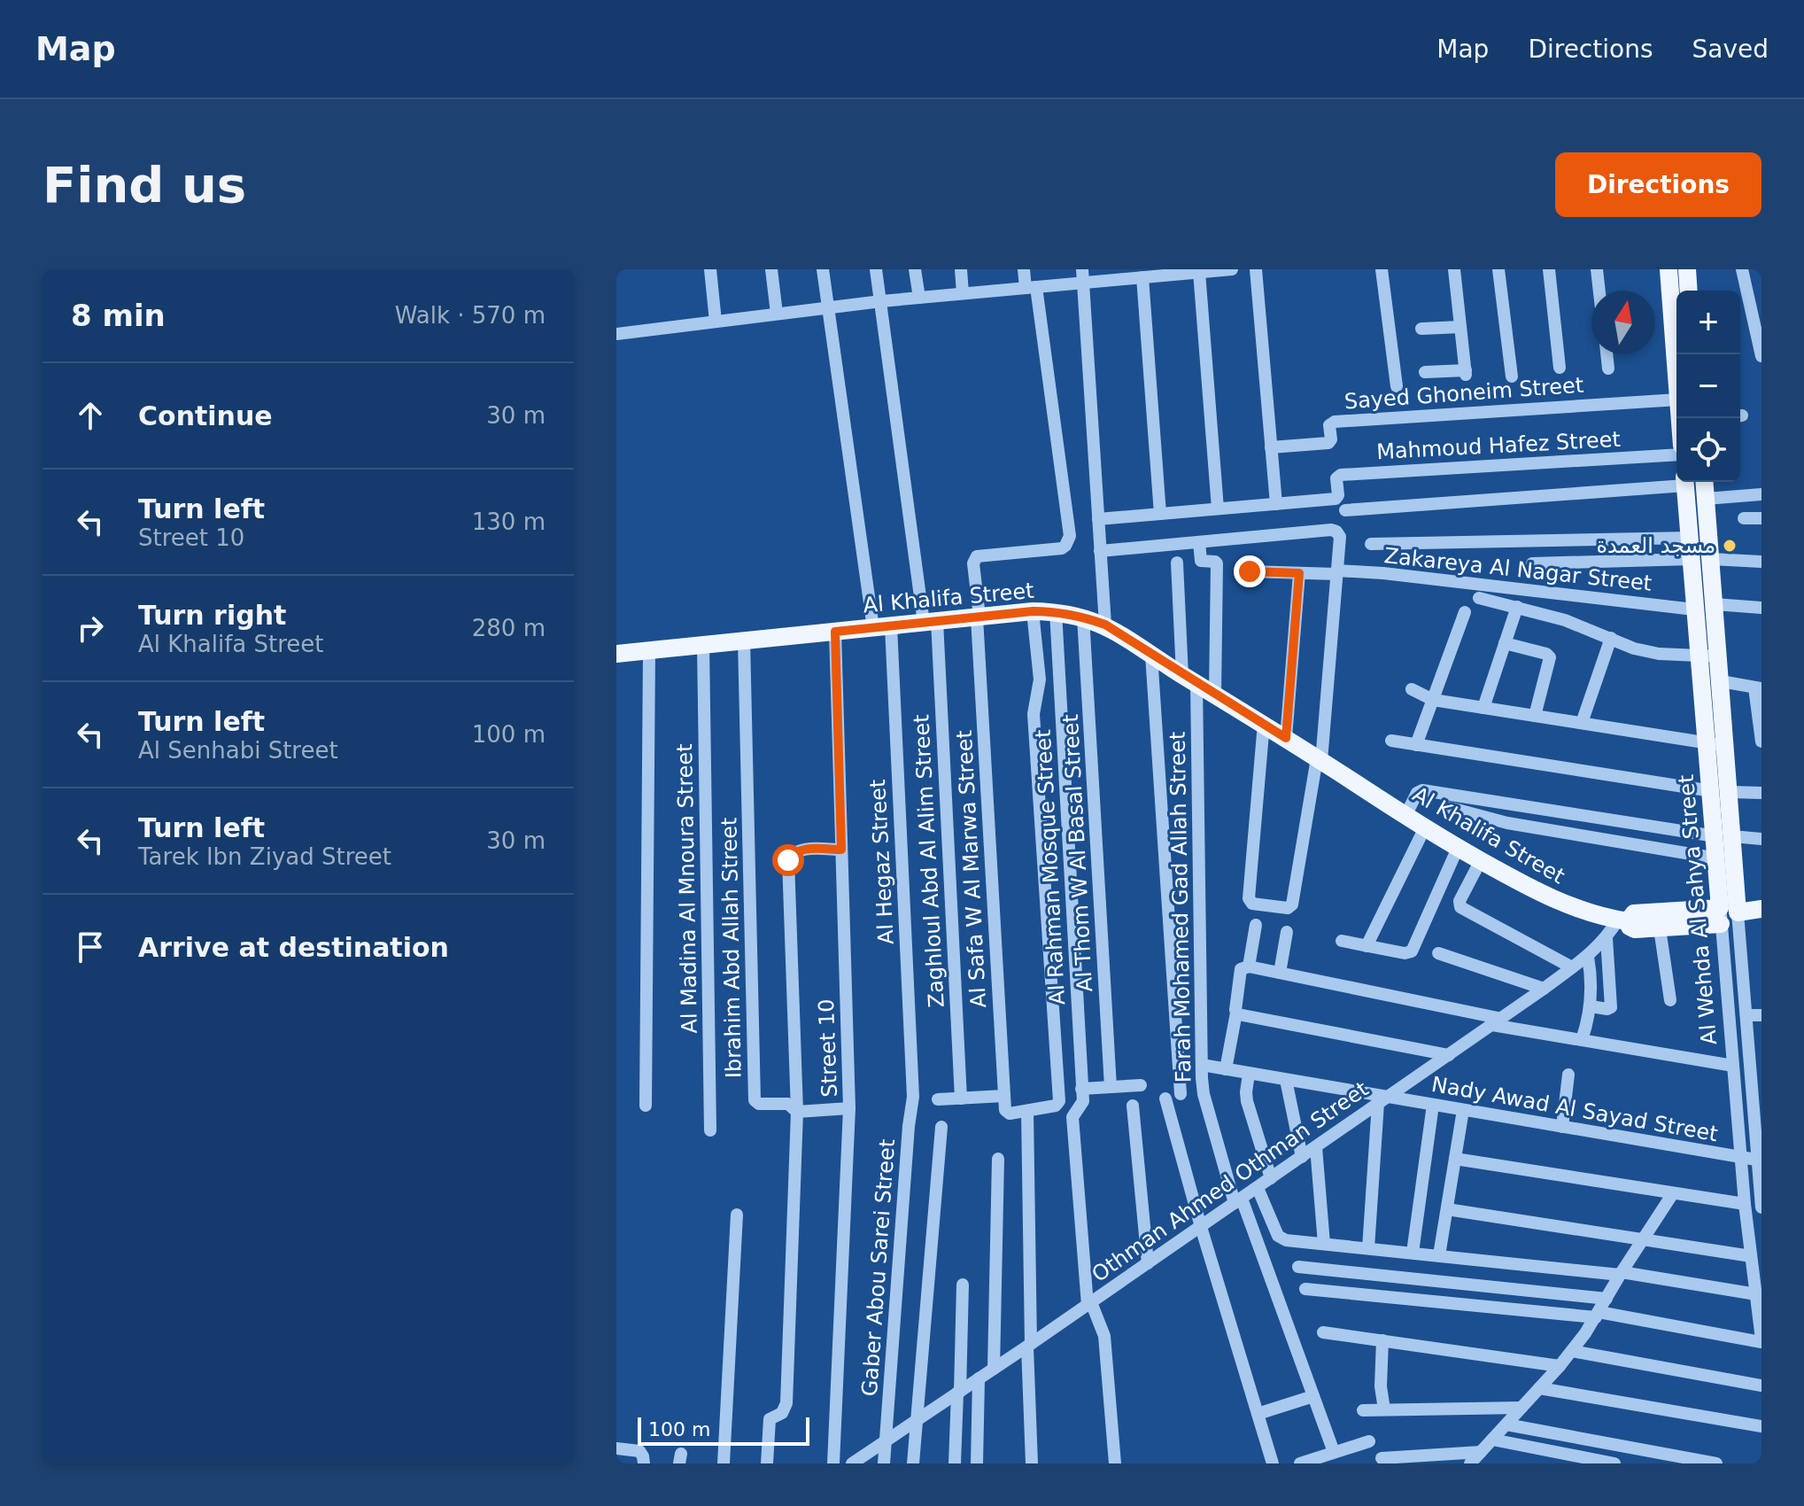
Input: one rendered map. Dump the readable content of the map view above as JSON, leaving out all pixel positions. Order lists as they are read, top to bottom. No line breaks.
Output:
{"streets":{"main road":["Al Khalifa Street","Al Wehda Al Sahya Street"],"street":["Sayed Ghoneim Street","Mahmoud Hafez Street","Zakareya Al Nagar Street","Al Thom W Al Basal Street","Zaghloul Abd Al Alim Street","Al Hegaz Street","Al Rahman Mosque Street","Al Safa W Al Marwa Street","Al Madina Al Mnoura Street","Farah Mohamed Gad Allah Street","Ibrahim Abd Allah Street","Street 10","Nady Awad Al Sayad Street","Othman Ahmed Othman Street","Gaber Abou Sarei Street"]},"crossings":[["Zakareya Al Nagar Street","Al Wehda Al Sahya Street"],["Al Khalifa Street","Al Thom W Al Basal Street"],["Al Khalifa Street","Zaghloul Abd Al Alim Street"],["Al Khalifa Street","Al Hegaz Street"],["Al Khalifa Street","Al Rahman Mosque Street"],["Al Khalifa Street","Al Safa W Al Marwa Street"],["Al Khalifa Street","Al Madina Al Mnoura Street"],["Al Khalifa Street","Farah Mohamed Gad Allah Street"],["Al Khalifa Street","Al Wehda Al Sahya Street"],["Al Khalifa Street","Ibrahim Abd Allah Street"],["Al Khalifa Street","Street 10"],["Al Khalifa Street","Othman Ahmed Othman Street"],["Al Hegaz Street","Gaber Abou Sarei Street"],["Al Rahman Mosque Street","Othman Ahmed Othman Street"],["Farah Mohamed Gad Allah Street","Nady Awad Al Sayad Street"],["Farah Mohamed Gad Allah Street","Othman Ahmed Othman Street"],["Al Wehda Al Sahya Street","Nady Awad Al Sayad Street"],["Nady Awad Al Sayad Street","Othman Ahmed Othman Street"],["Othman Ahmed Othman Street","Gaber Abou Sarei Street"]],"places":["مسجد العمدة"],"scale_bar":"100 m","north":"top","page":{"header":"Map","nav":["Map","Directions","Saved"],"buttons":"Directions","title":"Find us","heading":["8 min","Walk · 570 m"],"map_buttons":["+","−"],"list":[["Continue","30 m"],["Turn left","Street 10","130 m"],["Turn right","Al Khalifa Street","280 m"],["Turn left","Al Senhabi Street","100 m"],["Turn left","Tarek Ibn Ziyad Street","30 m"],"Arrive at destination"],"scale":"100 m"}}
